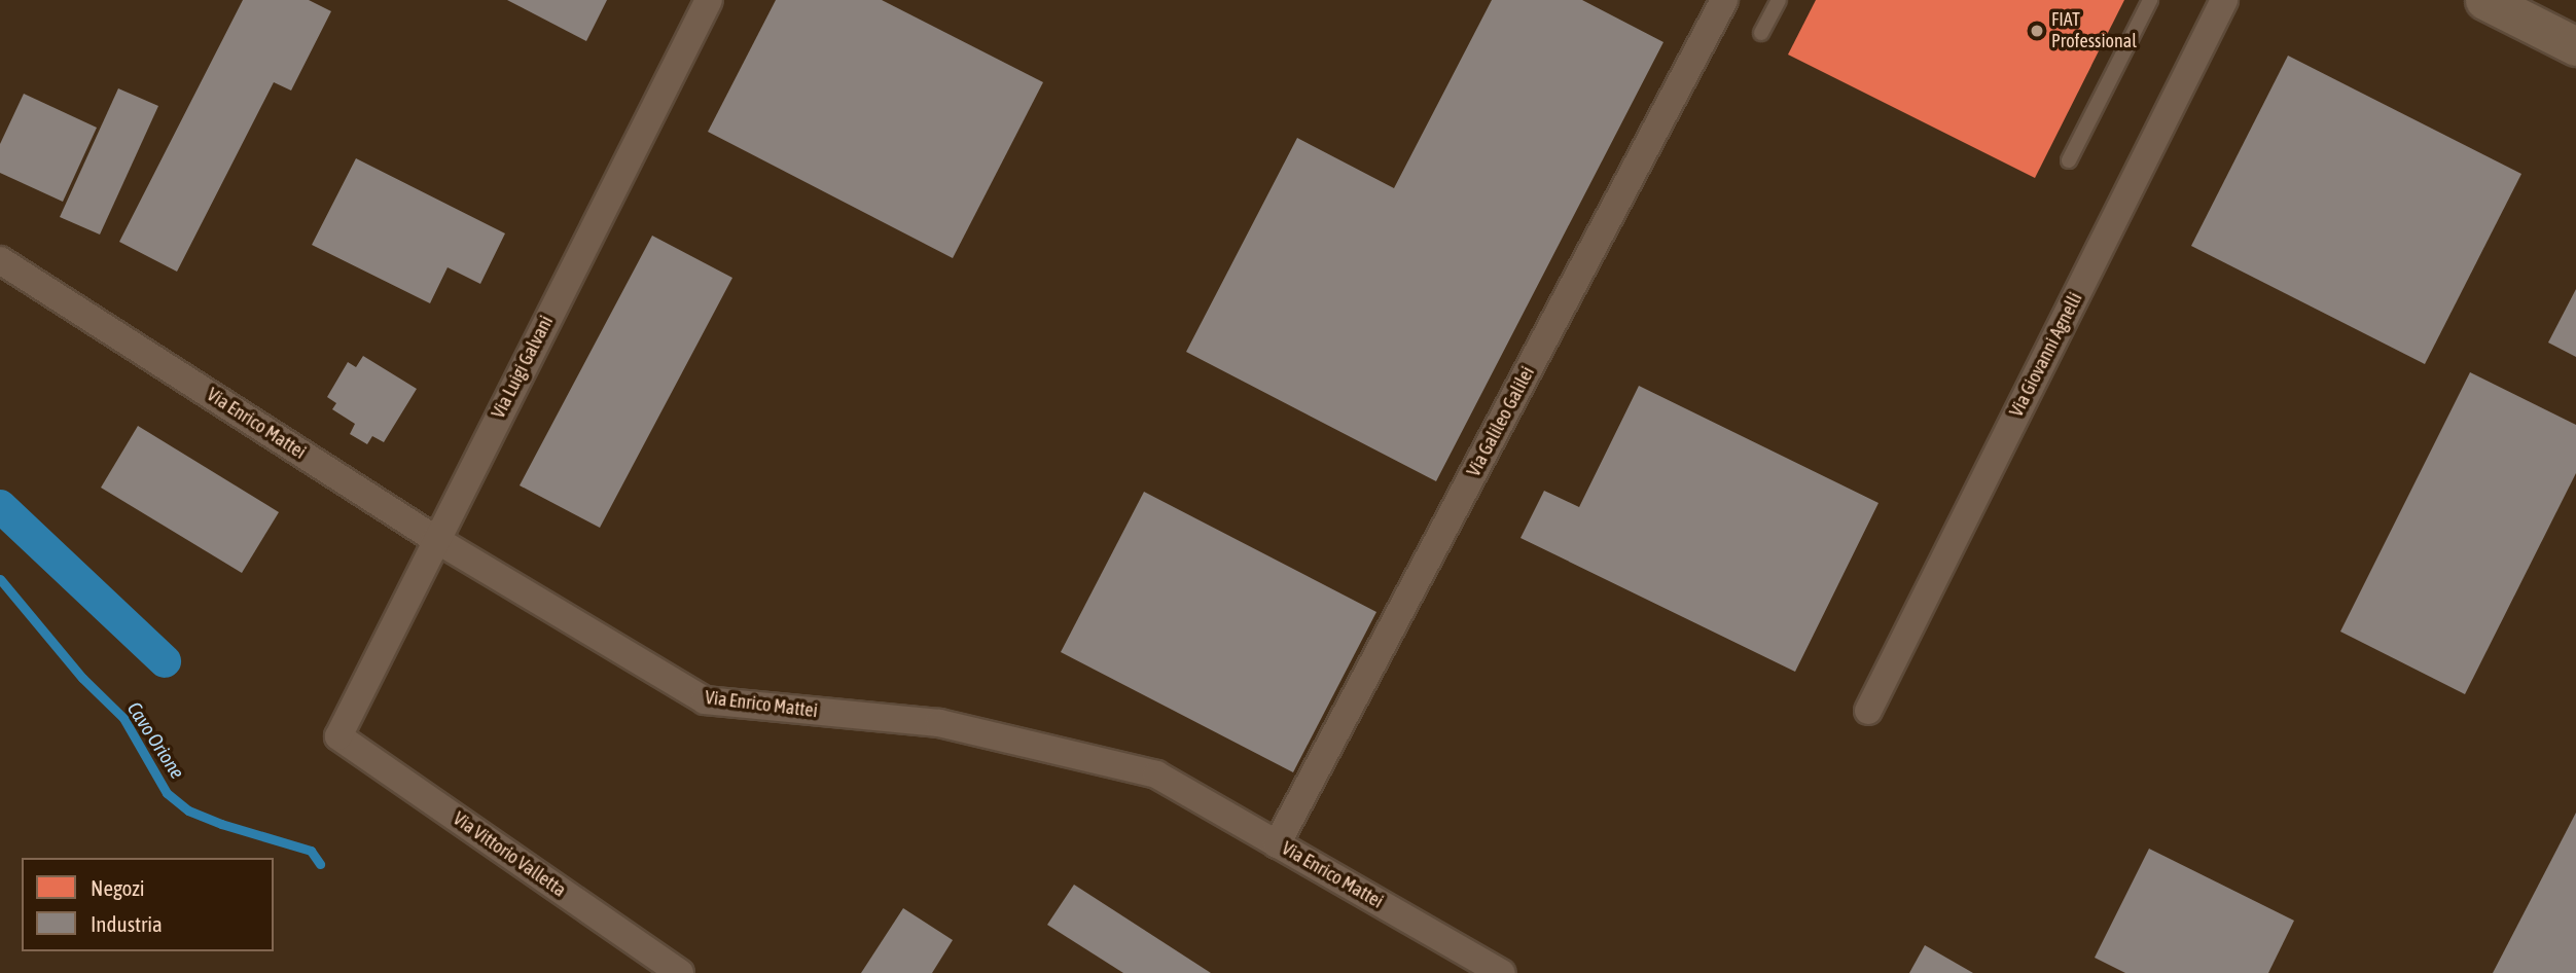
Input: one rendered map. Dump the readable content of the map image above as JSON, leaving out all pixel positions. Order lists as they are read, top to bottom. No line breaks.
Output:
{"streets":{"street":["Via Giovanni Agnelli","Via Luigi Galvani","Via Galileo Galilei","Via Enrico Mattei","Via Vittorio Valletta"]},"crossings":[["Via Luigi Galvani","Via Enrico Mattei"],["Via Luigi Galvani","Via Vittorio Valletta"],["Via Galileo Galilei","Via Enrico Mattei"]],"water":["Cavo Orione"],"places":["FIAT Professional"],"legend":["Negozi","Industria"]}
